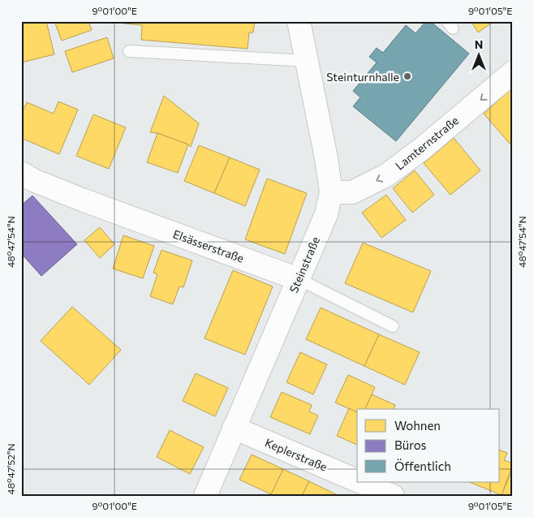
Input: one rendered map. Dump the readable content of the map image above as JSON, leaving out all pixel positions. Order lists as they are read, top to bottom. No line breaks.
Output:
{"streets":{"street":["Lamternstraße","Elsässerstraße","Steinstraße","Keplerstraße"]},"crossings":[["Lamternstraße","Steinstraße"],["Elsässerstraße","Steinstraße"],["Steinstraße","Keplerstraße"]],"one_way":["Lamternstraße"],"places":["Steinturnhalle"],"legend":["Wohnen","Büros","Öffentlich"],"north":"top","coordinates":["9°01'00\"E","9°01'05\"E","48°47'54\"N","48°47'52\"N"]}
